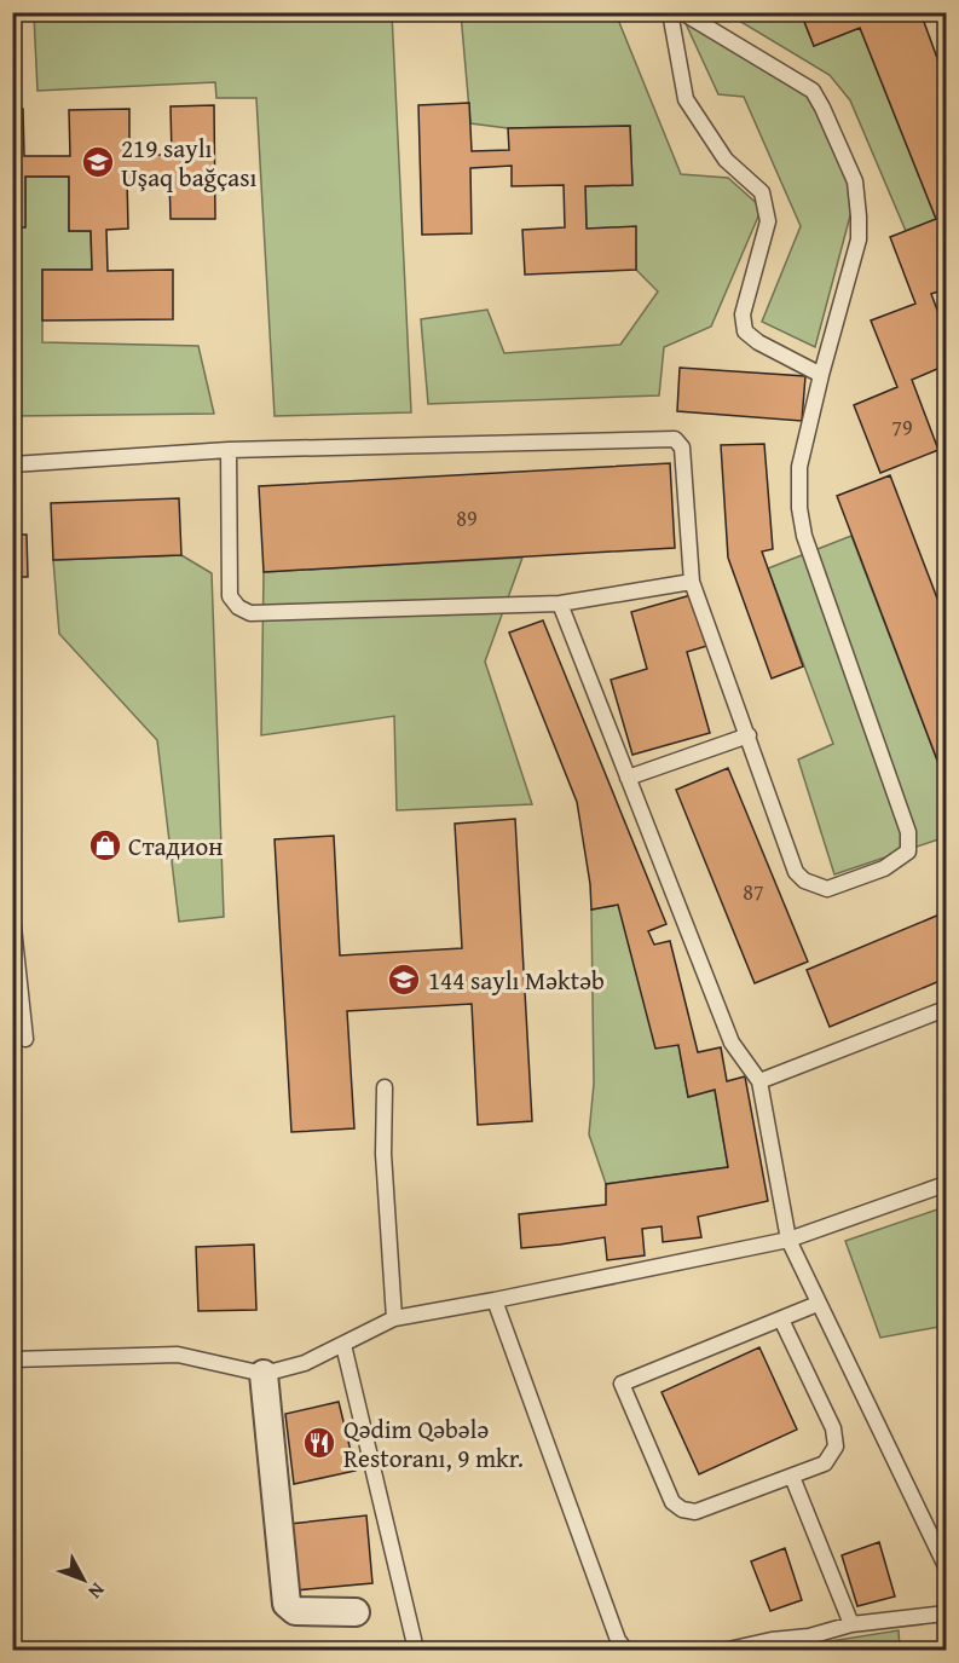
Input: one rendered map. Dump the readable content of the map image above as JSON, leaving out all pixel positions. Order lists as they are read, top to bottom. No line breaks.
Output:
{"places":{"school or university":["219 saylı Uşaq bağçası","144 saylı Məktəb"],"shop":["Стадион"],"restaurant":["Qədim Qəbələ Restoranı, 9 mkr."]},"house_numbers":["79","89","87"],"north":"bottom right"}
